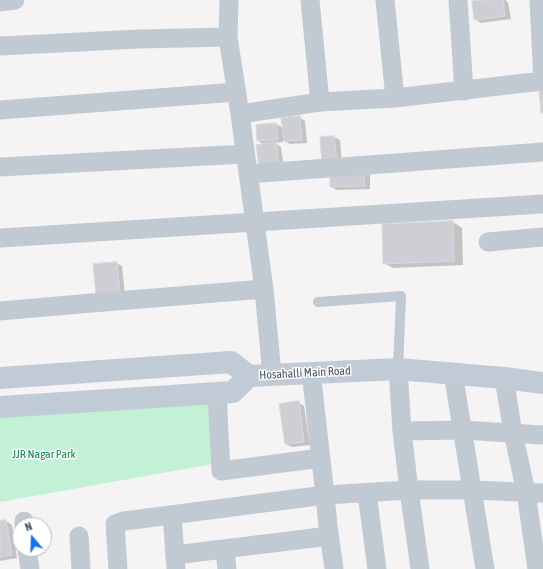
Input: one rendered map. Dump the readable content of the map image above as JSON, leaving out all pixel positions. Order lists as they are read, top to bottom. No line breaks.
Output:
{"streets":{"street":["Hosahalli Main Road"]},"parks":["JJR Nagar Park"],"north":"top"}
